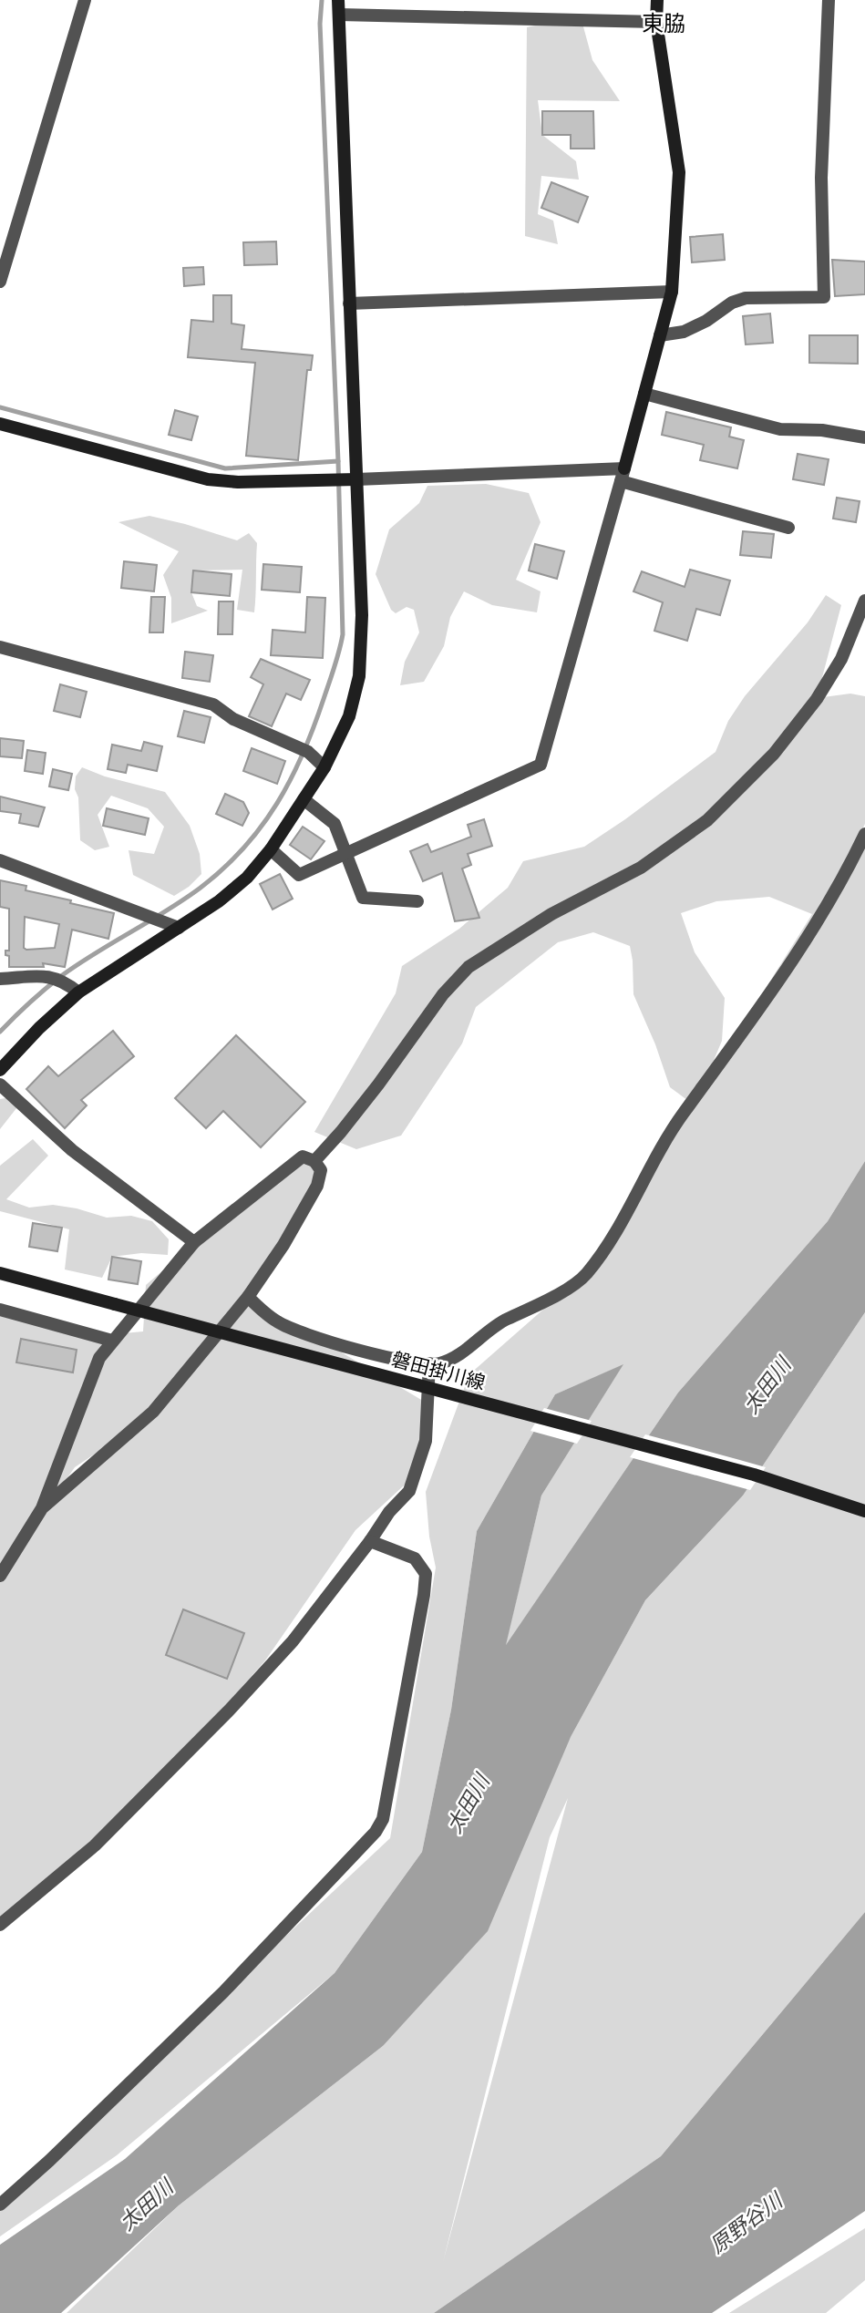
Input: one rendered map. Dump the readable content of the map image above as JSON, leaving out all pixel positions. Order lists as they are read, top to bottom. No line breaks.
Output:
{"streets":{"street":["磐田掛川線"]},"districts":["東脇"],"water":["太田川","原野谷川"]}
